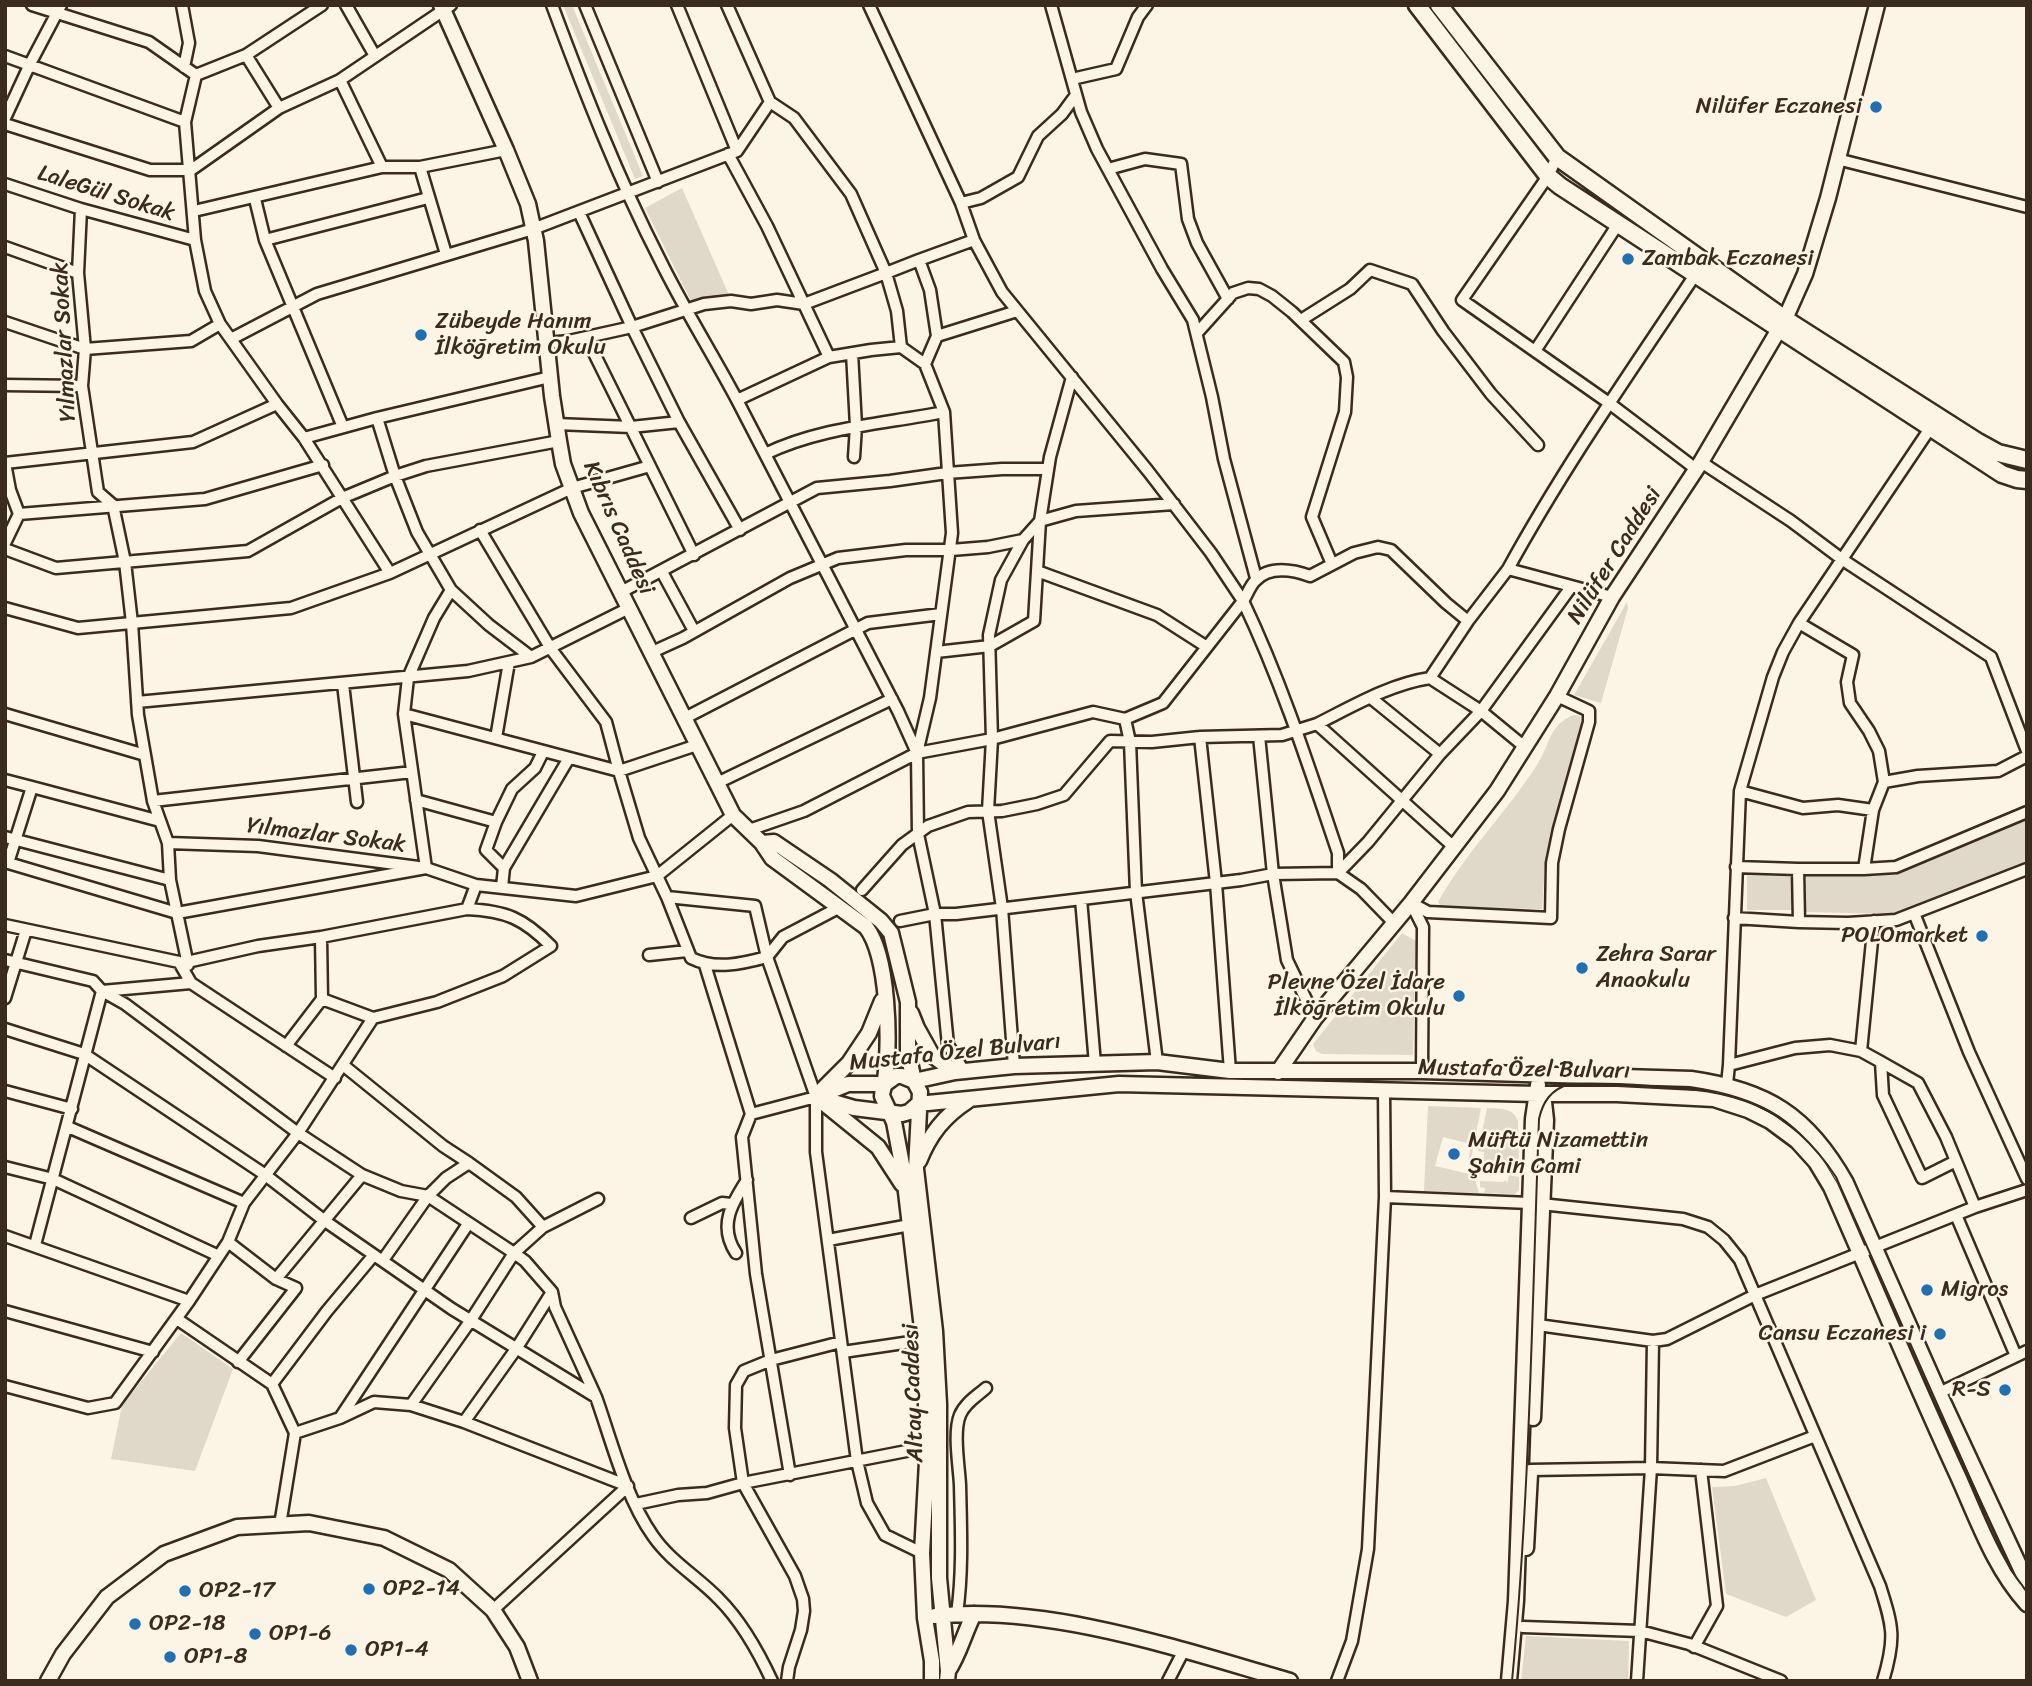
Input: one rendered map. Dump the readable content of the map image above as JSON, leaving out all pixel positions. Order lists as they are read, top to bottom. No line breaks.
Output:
{"streets":{"main road":["Kıbrıs Caddesi","Nilüfer Caddesi","Mustafa Özel Bulvarı","Altay Caddesi"],"street":["LaleGül Sokak","Yılmazlar Sokak"]},"crossings":[["LaleGül Sokak","Yılmazlar Sokak"],["Kıbrıs Caddesi","Mustafa Özel Bulvarı"],["Kıbrıs Caddesi","Altay Caddesi"],["Nilüfer Caddesi","Mustafa Özel Bulvarı"],["Mustafa Özel Bulvarı","Altay Caddesi"]],"places":["Nilüfer Eczanesi","Zambak Eczanesi","Zübeyde Hanım İlköğretim Okulu","POLOmarket","Zehra Sarar Anaokulu","Plevne Özel İdare İlköğretim Okulu","Müftü Nizamettin Şahin Cami","Migros","Cansu Eczanesi i","R-S","OP2-14","OP2-17","OP2-18","OP1-6","OP1-4","OP1-8"]}
